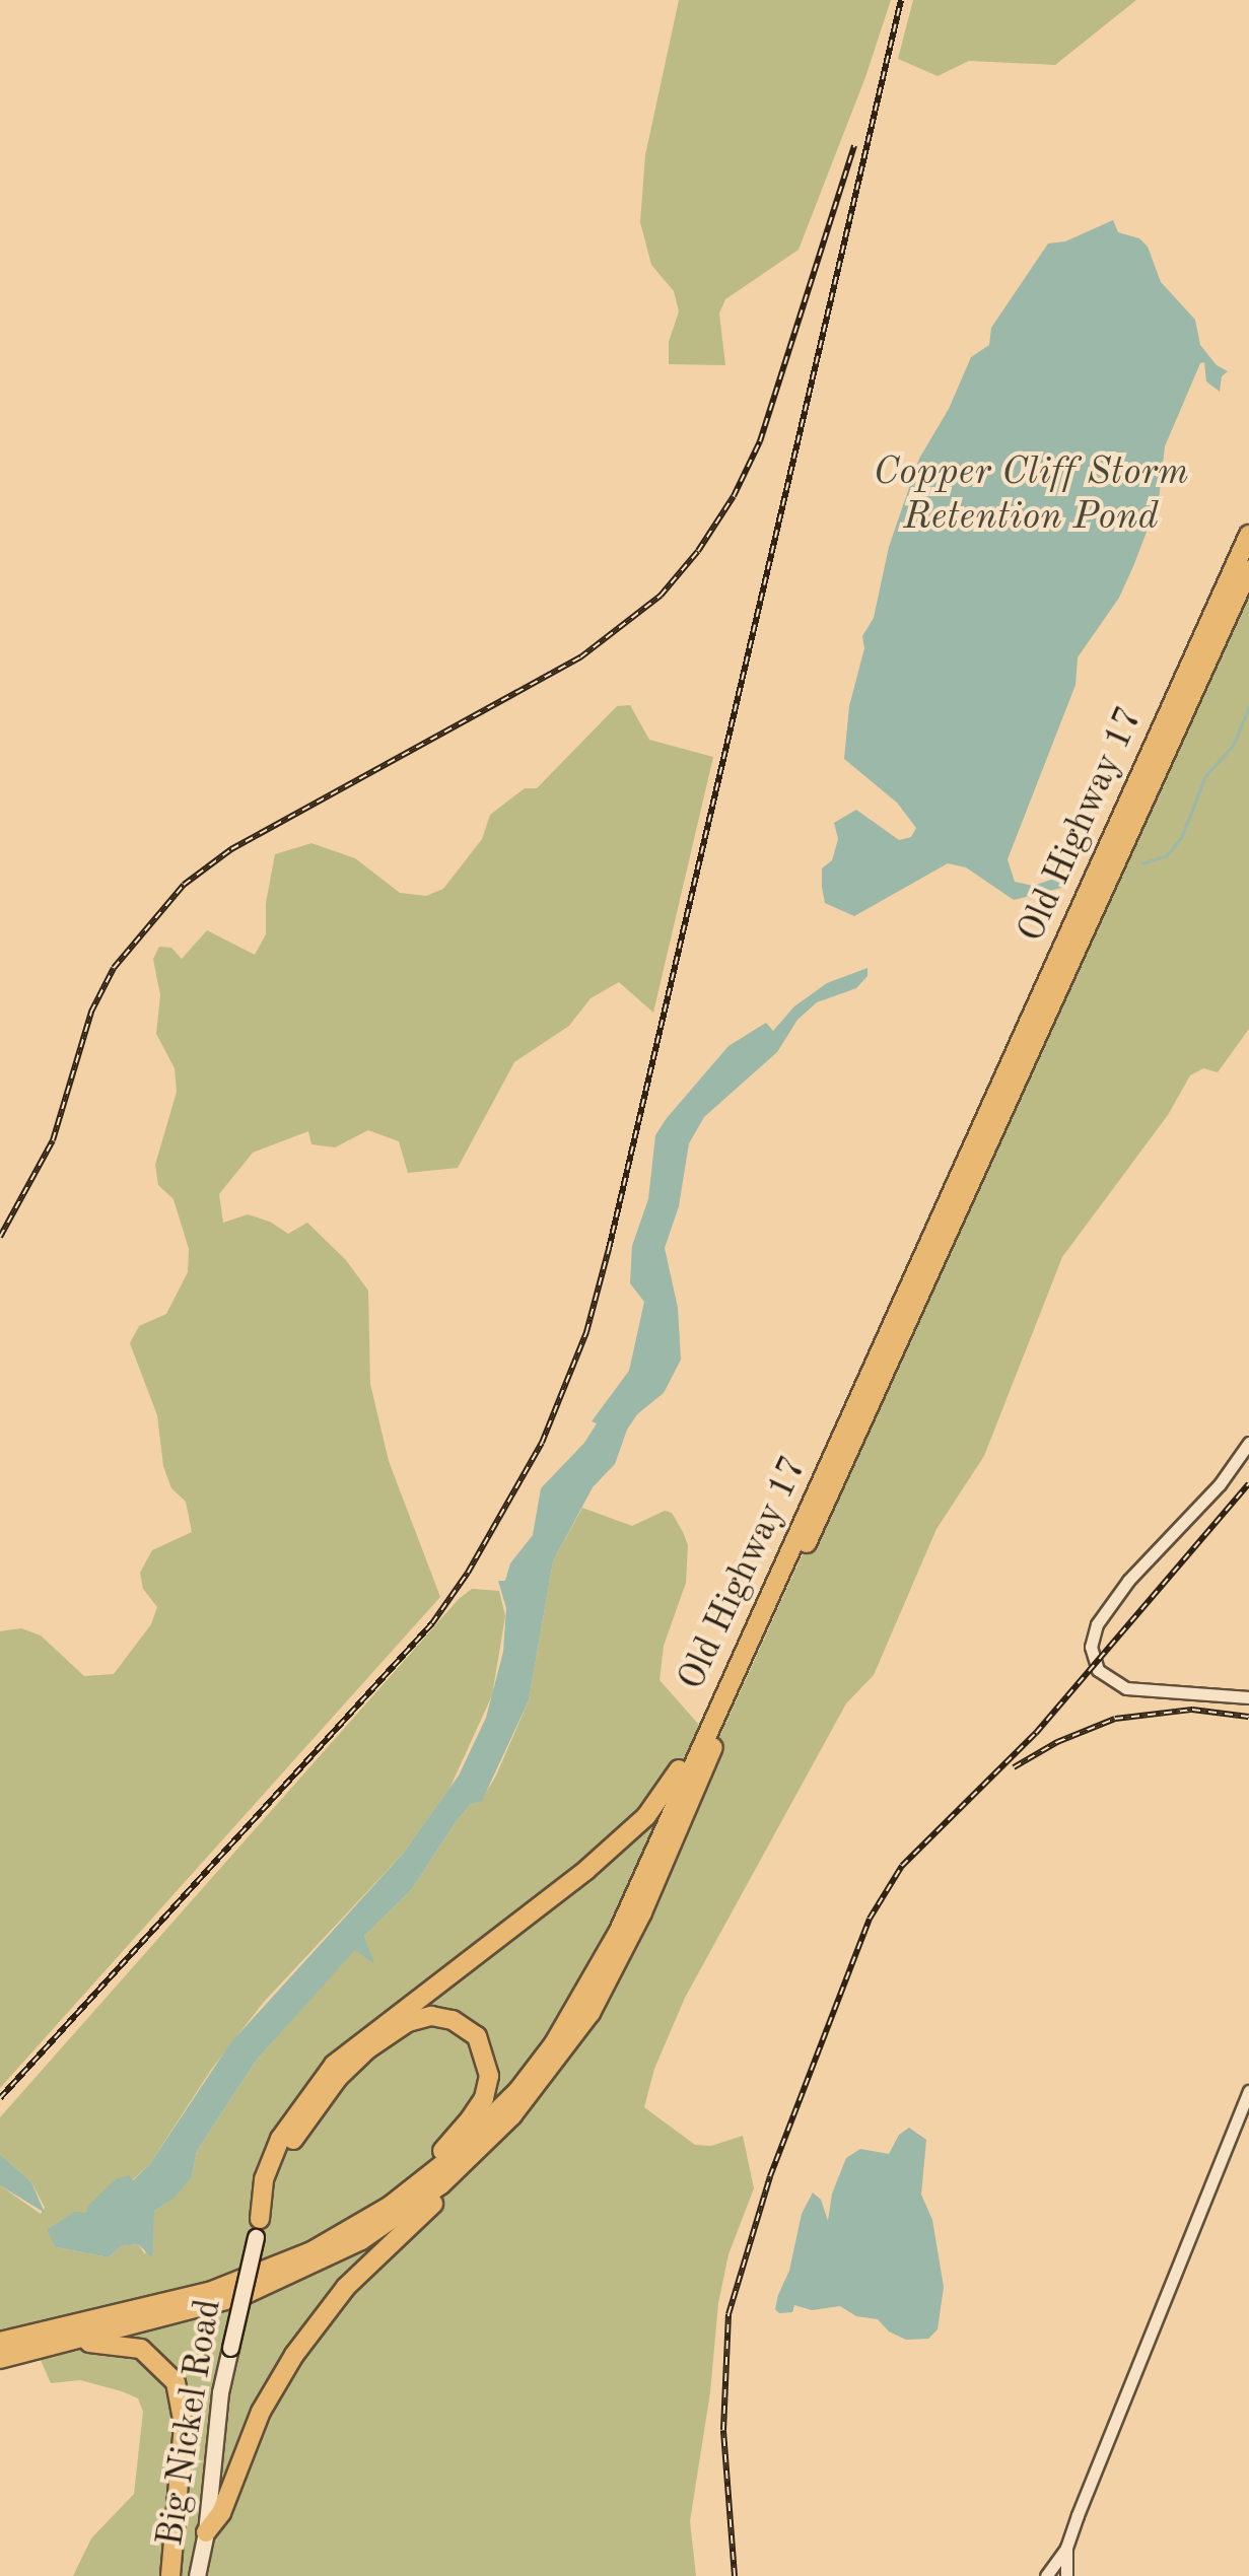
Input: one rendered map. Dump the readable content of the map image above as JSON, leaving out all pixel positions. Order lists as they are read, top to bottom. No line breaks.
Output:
{"streets":{"main road":["Old Highway 17","Big Nickel Road"]},"water":["Copper Cliff Storm Retention Pond"]}
